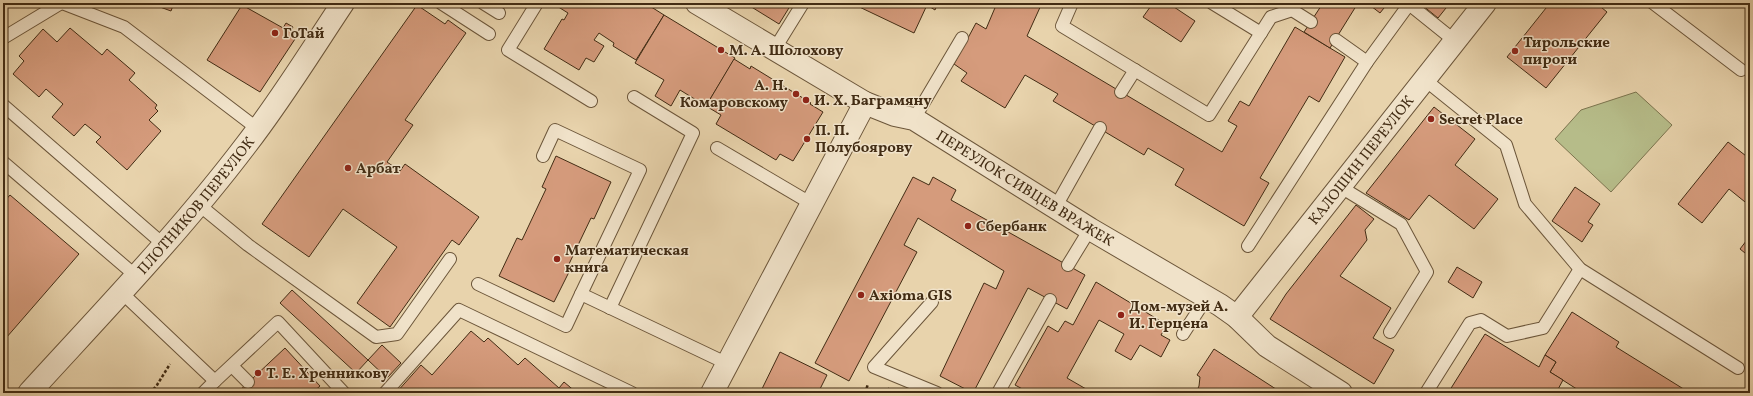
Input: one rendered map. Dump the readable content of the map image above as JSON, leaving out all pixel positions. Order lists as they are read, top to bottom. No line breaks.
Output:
{"streets":{"street":["КАЛОШИН ПЕРЕУЛОК","ПЕРЕУЛОК СИВЦЕВ ВРАЖЕК","ПЛОТНИКОВ ПЕРЕУЛОК"]},"crossings":[["КАЛОШИН ПЕРЕУЛОК","ПЕРЕУЛОК СИВЦЕВ ВРАЖЕК"]],"places":["ГоТай","М. А. Шолохову","Тирольские пироги","А. Н. Комаровскому","И. Х. Баграмяну","Secret Place","П. П. Полубоярову","Арбат","Сбербанк","Математическая книга","Axioma GIS","Дом-музей А. И. Герцена","Т. Е. Хренникову"]}
